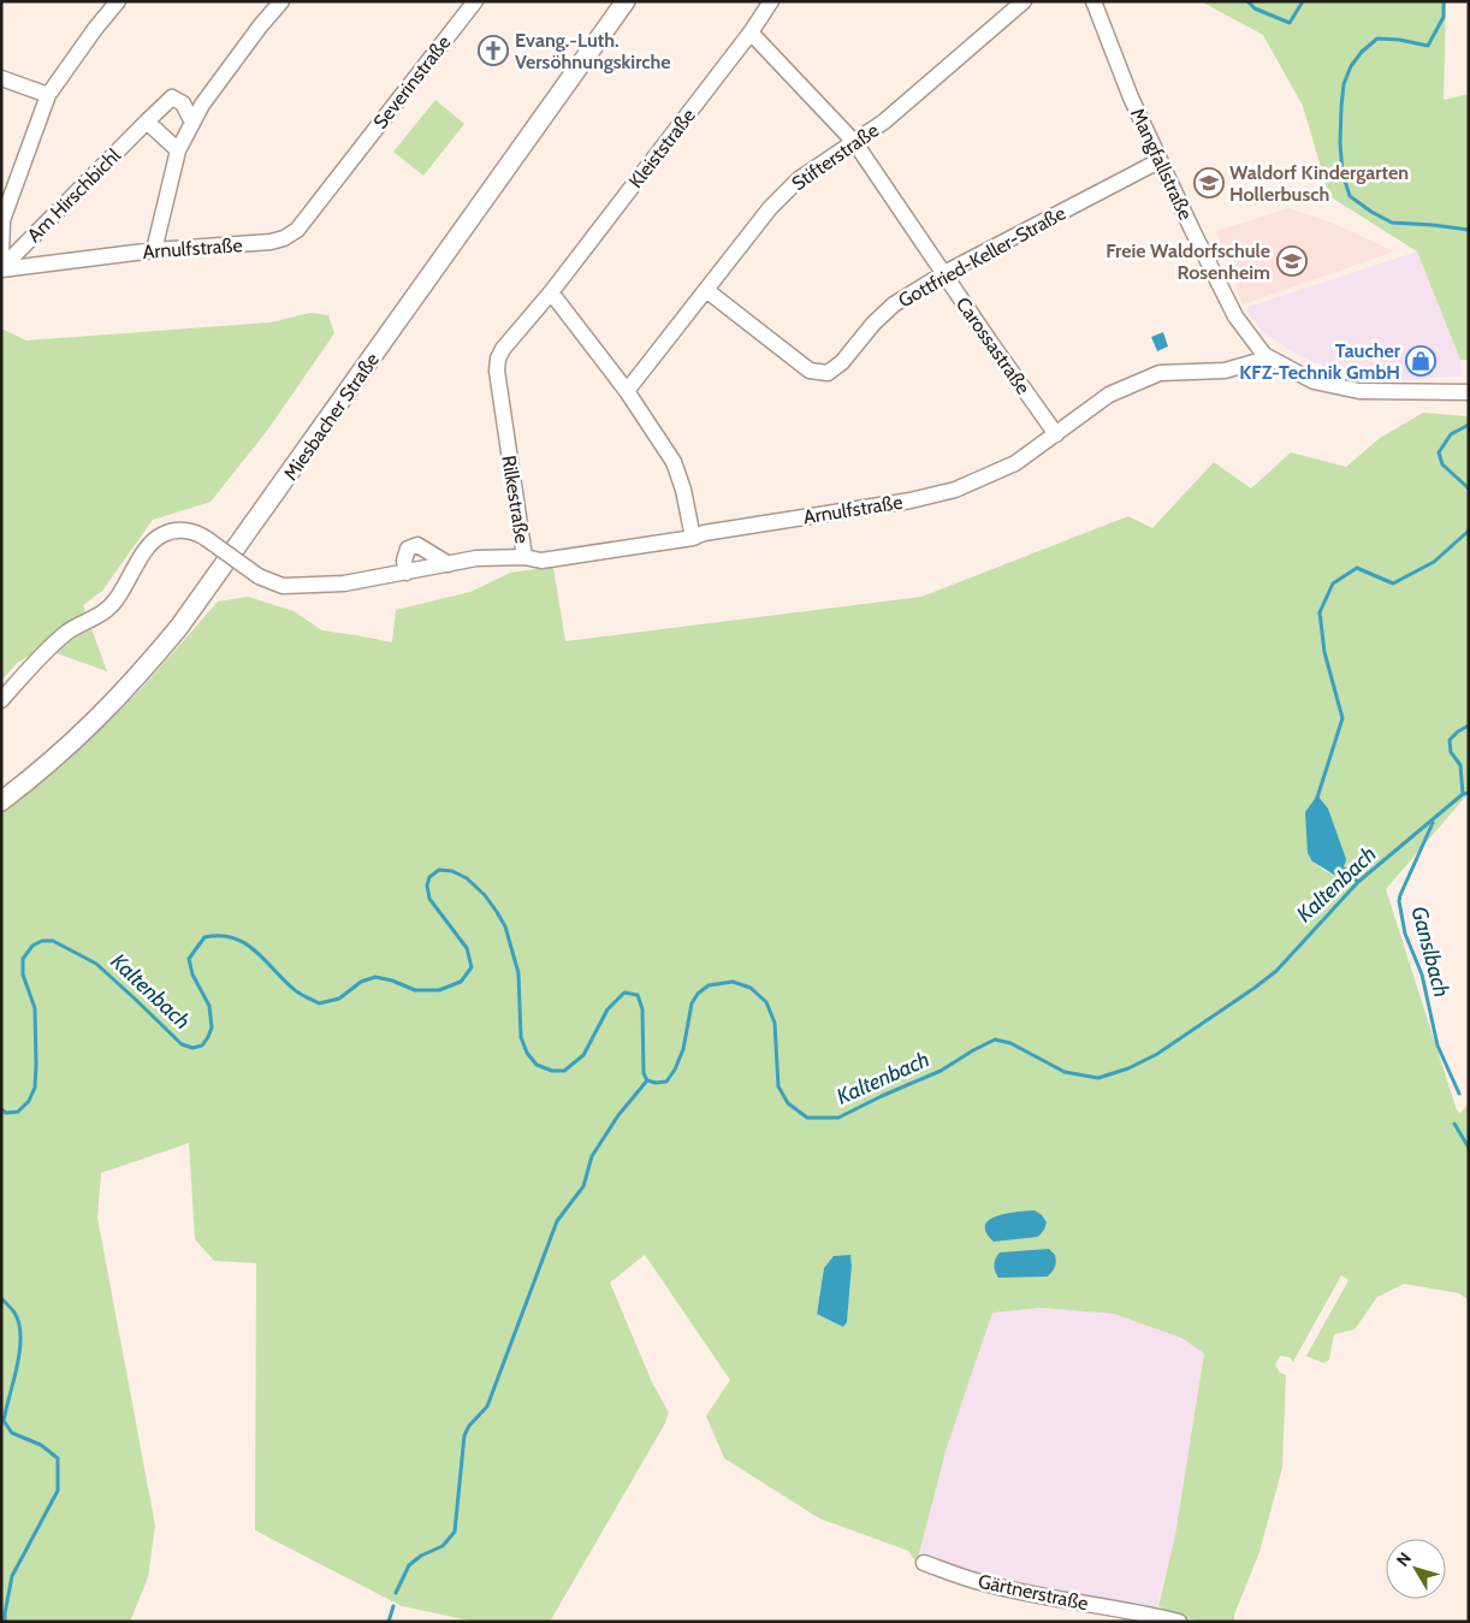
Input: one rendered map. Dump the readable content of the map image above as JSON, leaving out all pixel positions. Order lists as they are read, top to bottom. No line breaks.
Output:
{"streets":{"main road":["Miesbacher Straße"],"street":["Severinstraße","Kleiststraße","Stifterstraße","Mangfallstraße","Am Hirschbichl","Arnulfstraße","Gottfried-Keller-Straße","Carossastraße","Rilkestraße","Gärtnerstraße"]},"crossings":[["Severinstraße","Arnulfstraße"],["Kleiststraße","Carossastraße"],["Kleiststraße","Rilkestraße"],["Stifterstraße","Gottfried-Keller-Straße"],["Stifterstraße","Carossastraße"],["Mangfallstraße","Arnulfstraße"],["Mangfallstraße","Gottfried-Keller-Straße"],["Am Hirschbichl","Arnulfstraße"],["Arnulfstraße","Carossastraße"],["Arnulfstraße","Rilkestraße"],["Gottfried-Keller-Straße","Carossastraße"]],"water":["Kaltenbach","Ganslbach"],"places":{"church":["Evang.-Luth. Versöhnungskirche"],"school or university":["Waldorf Kindergarten Hollerbusch","Freie Waldorfschule Rosenheim"],"shop":["Taucher KFZ-Technik GmbH"]},"north":"top left"}
